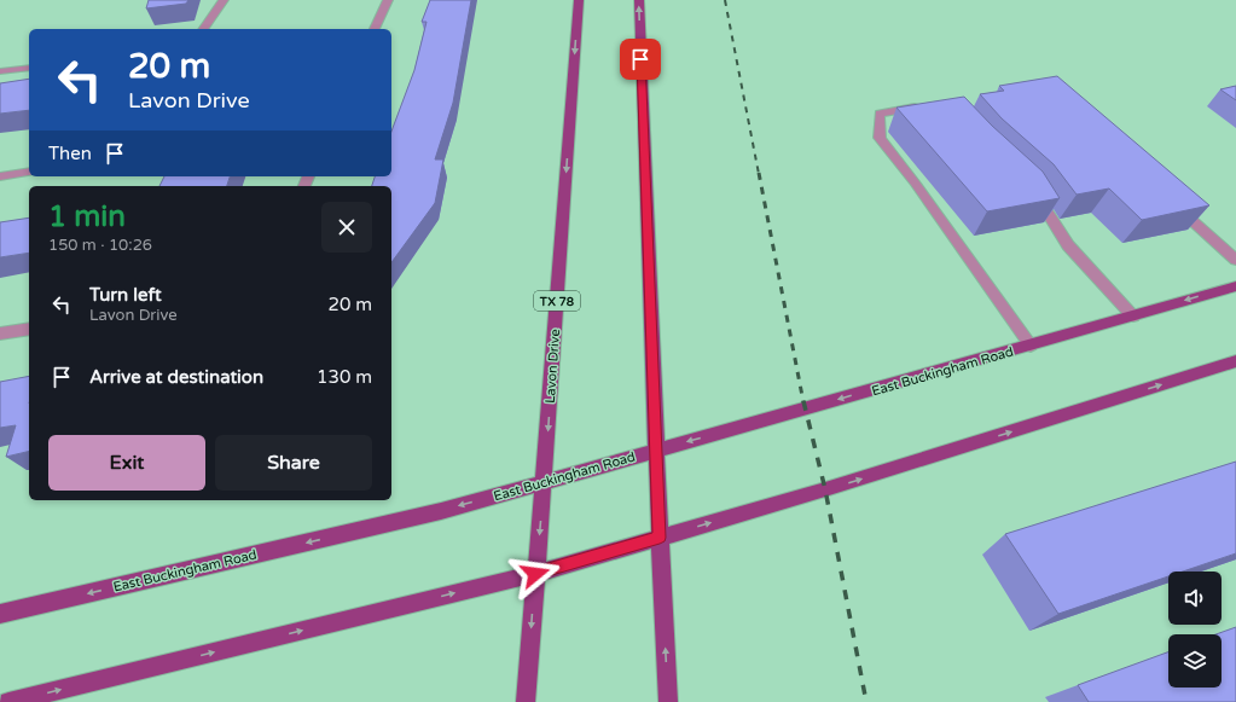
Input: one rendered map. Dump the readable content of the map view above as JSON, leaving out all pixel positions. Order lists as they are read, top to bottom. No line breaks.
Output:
{"streets":{"main road":["TX 78","Lavon Drive","East Buckingham Road"]},"crossings":[["Lavon Drive","East Buckingham Road"]],"page":{"turn":["20 m","Lavon Drive"],"then":"Then","heading":["1 min","150 m · 10:26"],"list":[{"name":"Turn left","note":"Lavon Drive","value":"20 m"},{"name":"Arrive at destination","value":"130 m"}],"buttons":["Exit","Share"]}}
